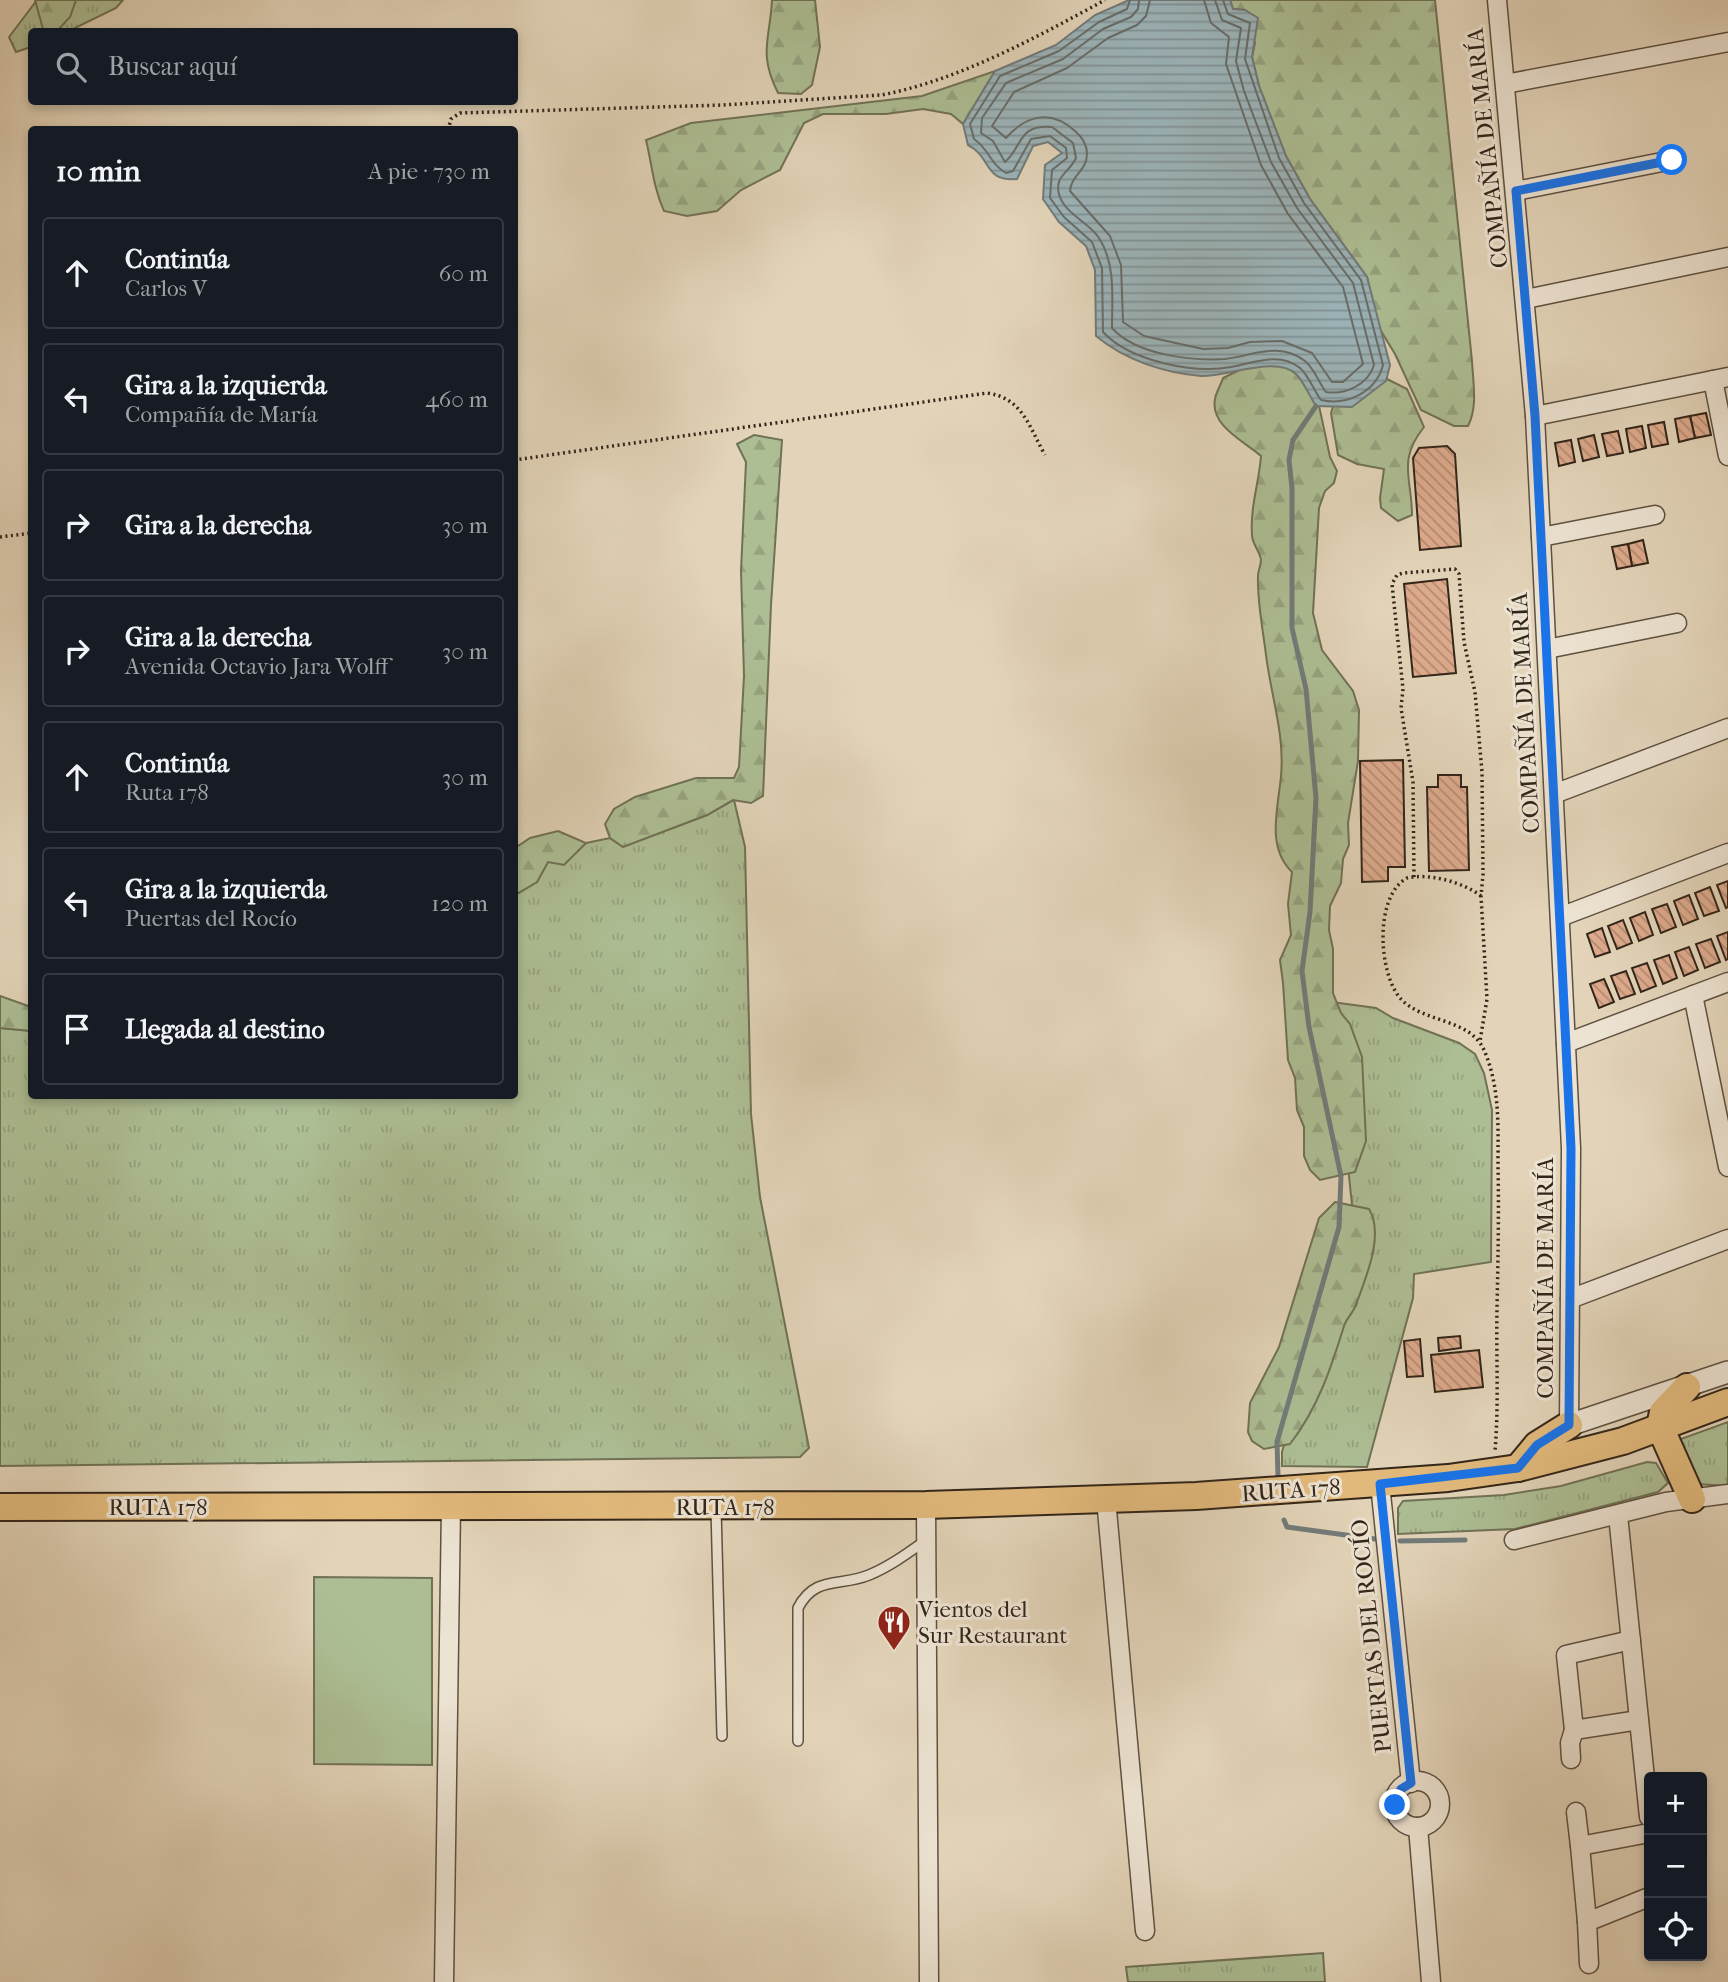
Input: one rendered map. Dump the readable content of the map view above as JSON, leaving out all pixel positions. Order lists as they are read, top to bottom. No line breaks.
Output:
{"streets":{"main road":["RUTA 178"],"street":["COMPAÑÍA DE MARÍA","PUERTAS DEL ROCÍO"]},"crossings":[["RUTA 178","PUERTAS DEL ROCÍO"]],"places":{"restaurant":["Vientos del Sur Restaurant"]},"page":{"search":"Buscar aquí","heading":["10 min","A pie · 730 m"],"list":[["Continúa","Carlos V","60 m"],["Gira a la izquierda","Compañía de María","460 m"],["Gira a la derecha","30 m"],["Gira a la derecha","Avenida Octavio Jara Wolff","30 m"],["Continúa","Ruta 178","30 m"],["Gira a la izquierda","Puertas del Rocío","120 m"],"Llegada al destino"],"map_buttons":["+","−"]}}
